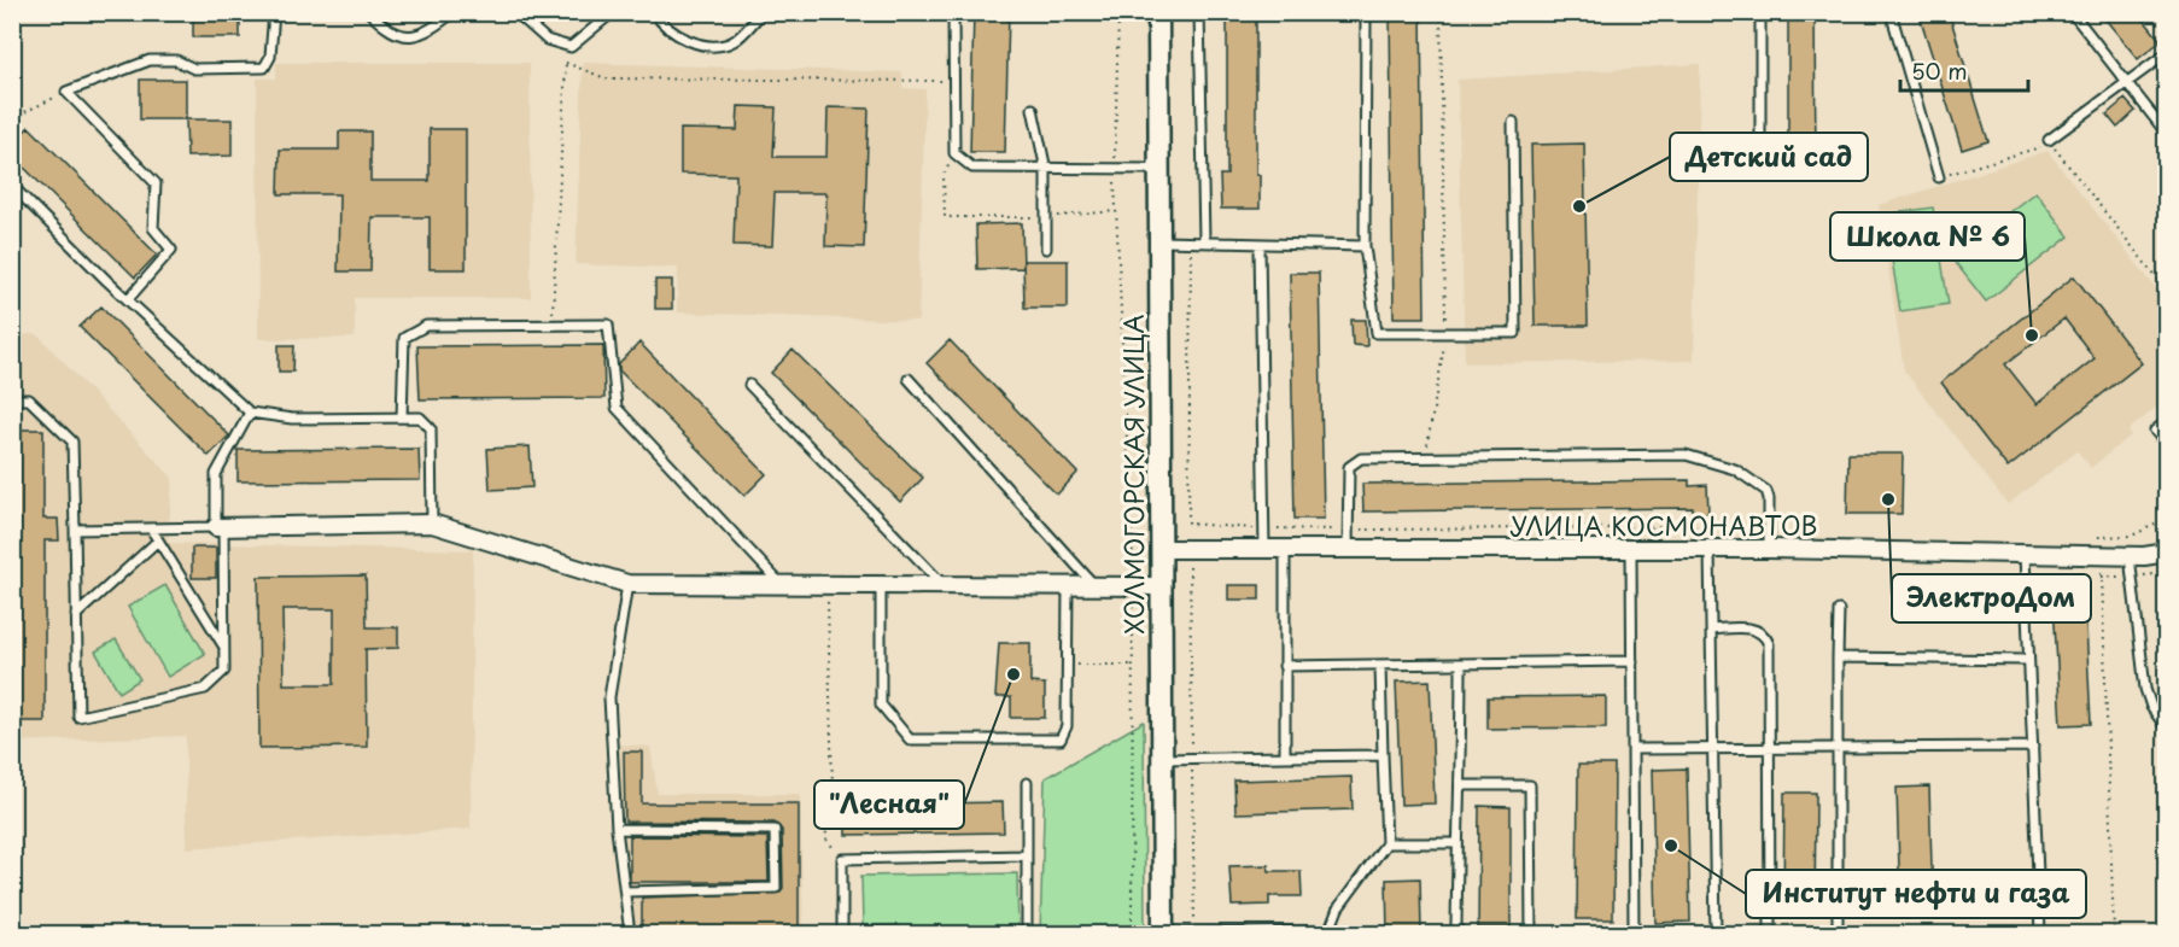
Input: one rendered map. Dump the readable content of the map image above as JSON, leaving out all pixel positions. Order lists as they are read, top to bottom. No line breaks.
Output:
{"streets":{"street":["ХОЛМОГОРСКАЯ УЛИЦА","УЛИЦА КОСМОНАВТОВ"]},"crossings":[["ХОЛМОГОРСКАЯ УЛИЦА","УЛИЦА КОСМОНАВТОВ"]],"places":["Детский сад","Школа № 6","ЭлектроДом","\"Лесная\"","Институт нефти и газа"],"scale_bar":"50 m"}
